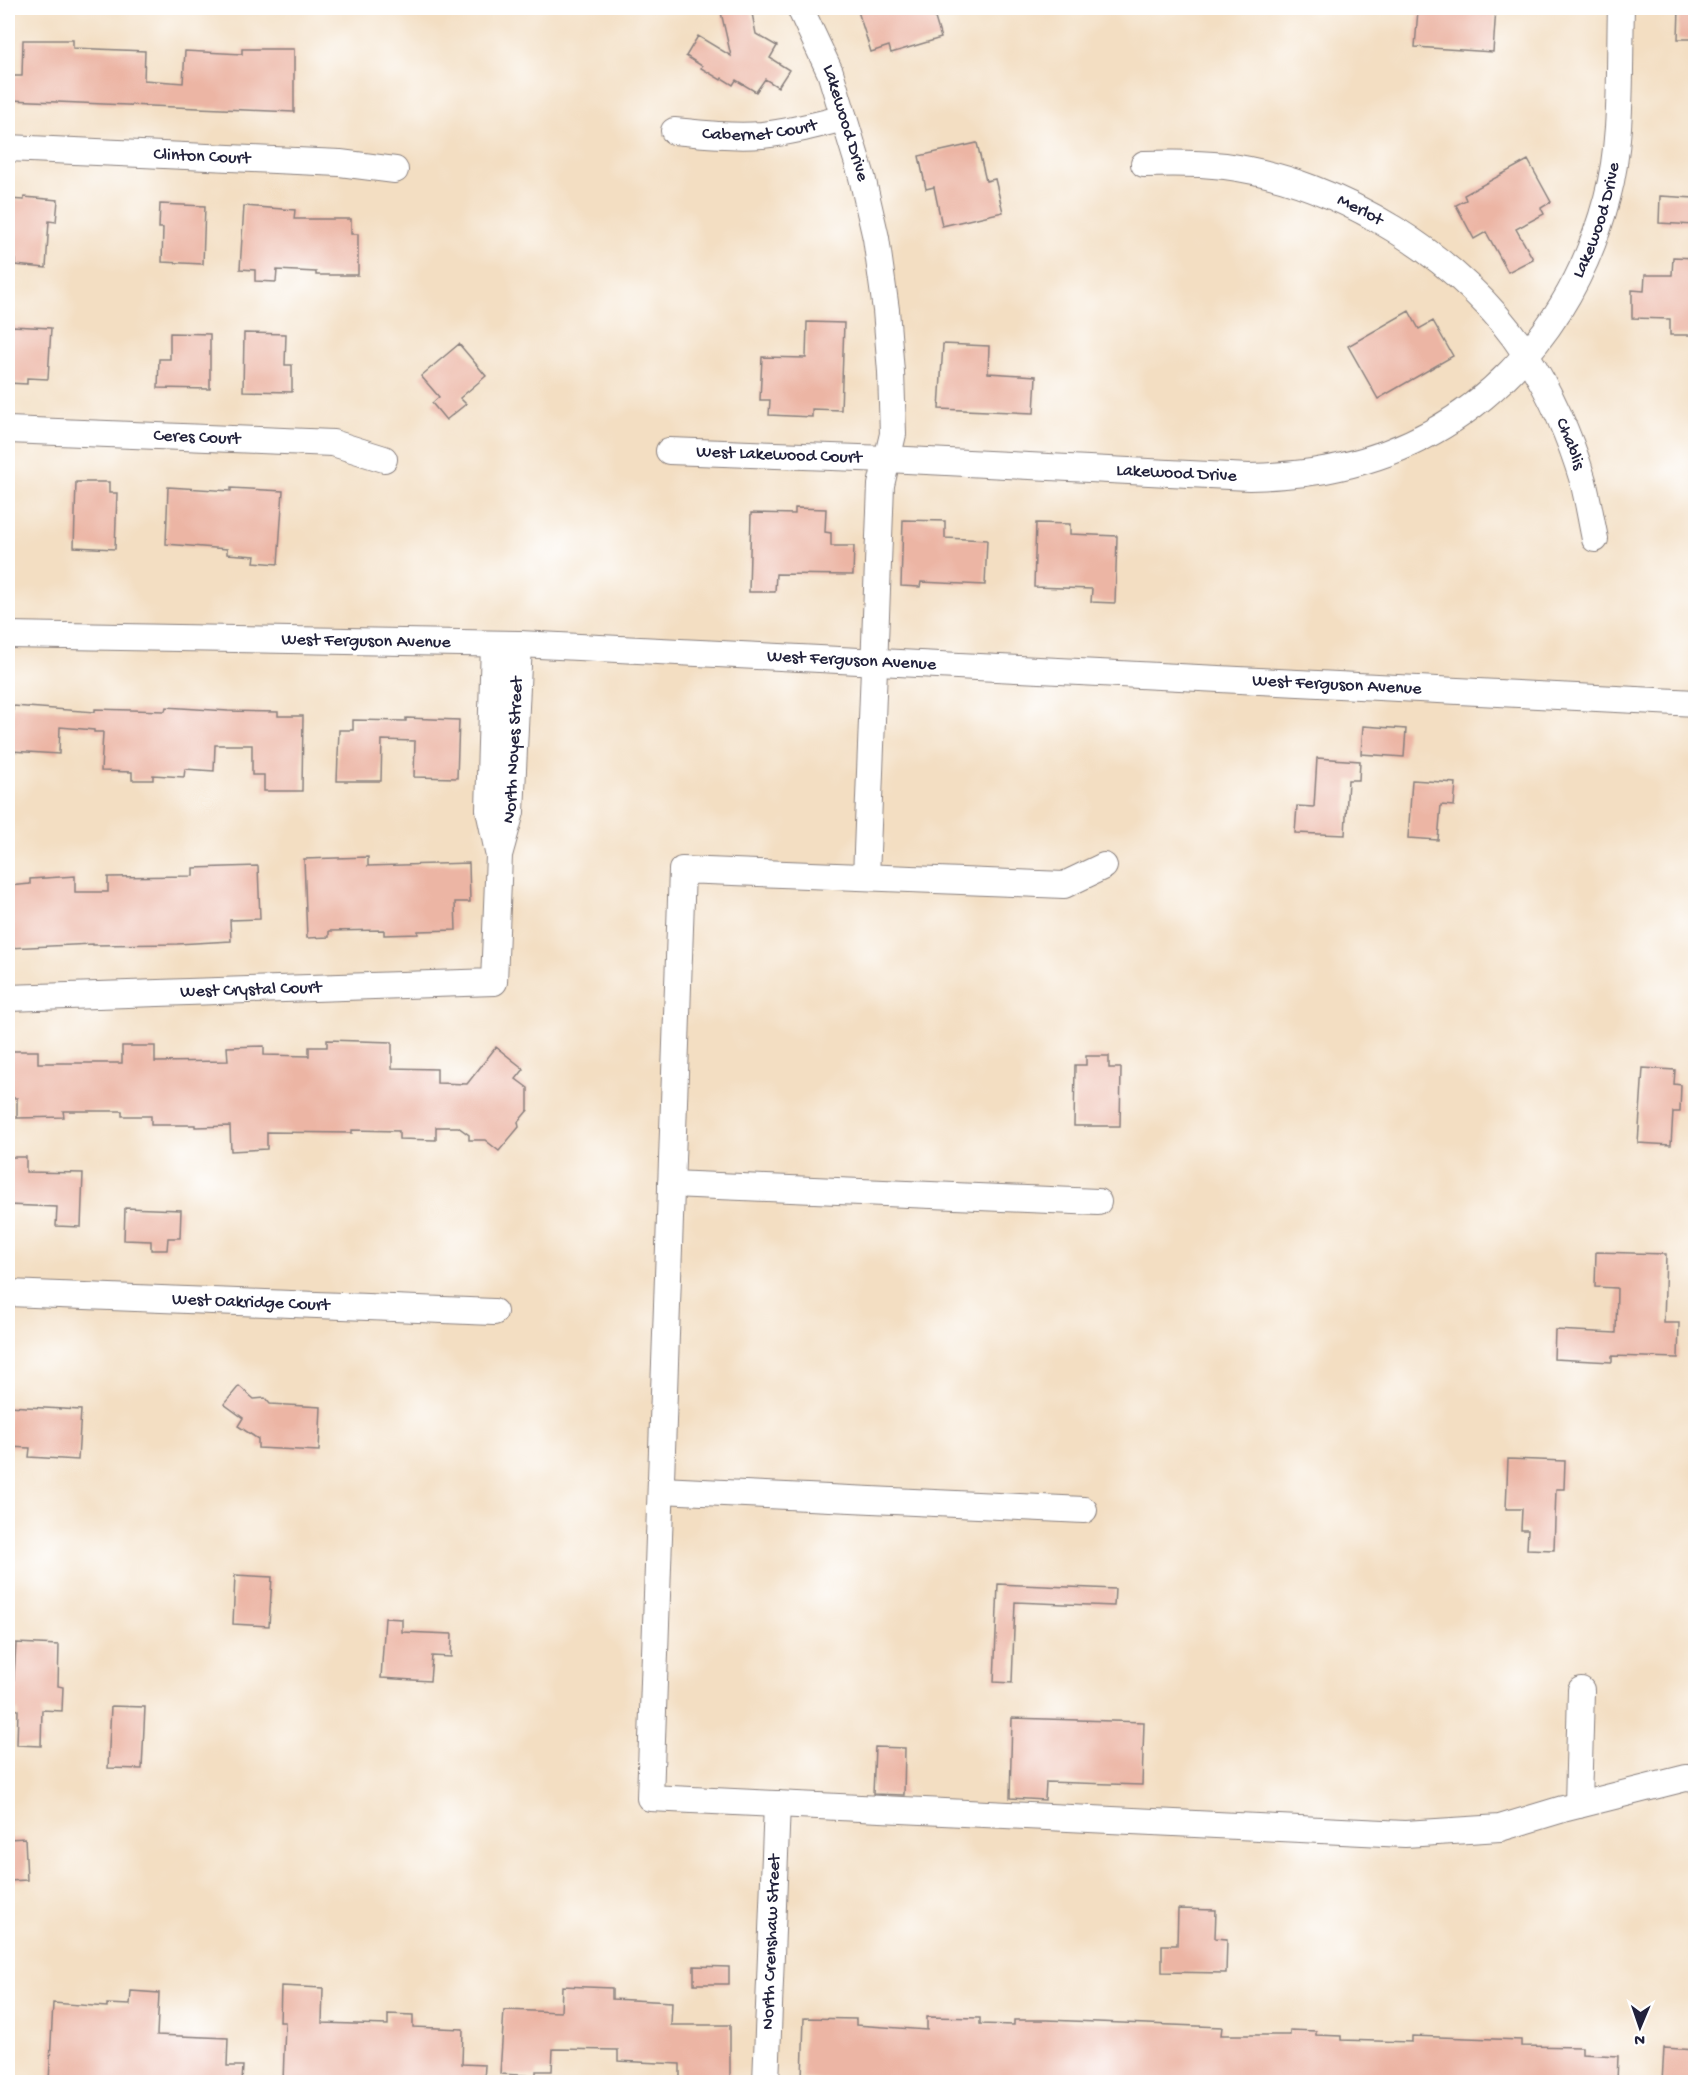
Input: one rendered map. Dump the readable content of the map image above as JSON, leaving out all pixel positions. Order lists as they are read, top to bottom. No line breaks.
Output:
{"streets":{"street":["Lakewood Drive","Cabernet Court","Clinton Court","Merlot","Ceres Court","Chablis","West Lakewood Court","West Ferguson Avenue","North Noyes Street","West Crystal Court","West Oakridge Court","North Crenshaw Street"]},"crossings":[["Lakewood Drive","Cabernet Court"],["Lakewood Drive","Merlot"],["Lakewood Drive","Chablis"],["Lakewood Drive","West Lakewood Court"],["Merlot","Chablis"],["West Ferguson Avenue","North Noyes Street"],["North Noyes Street","West Crystal Court"]],"north":"bottom"}
